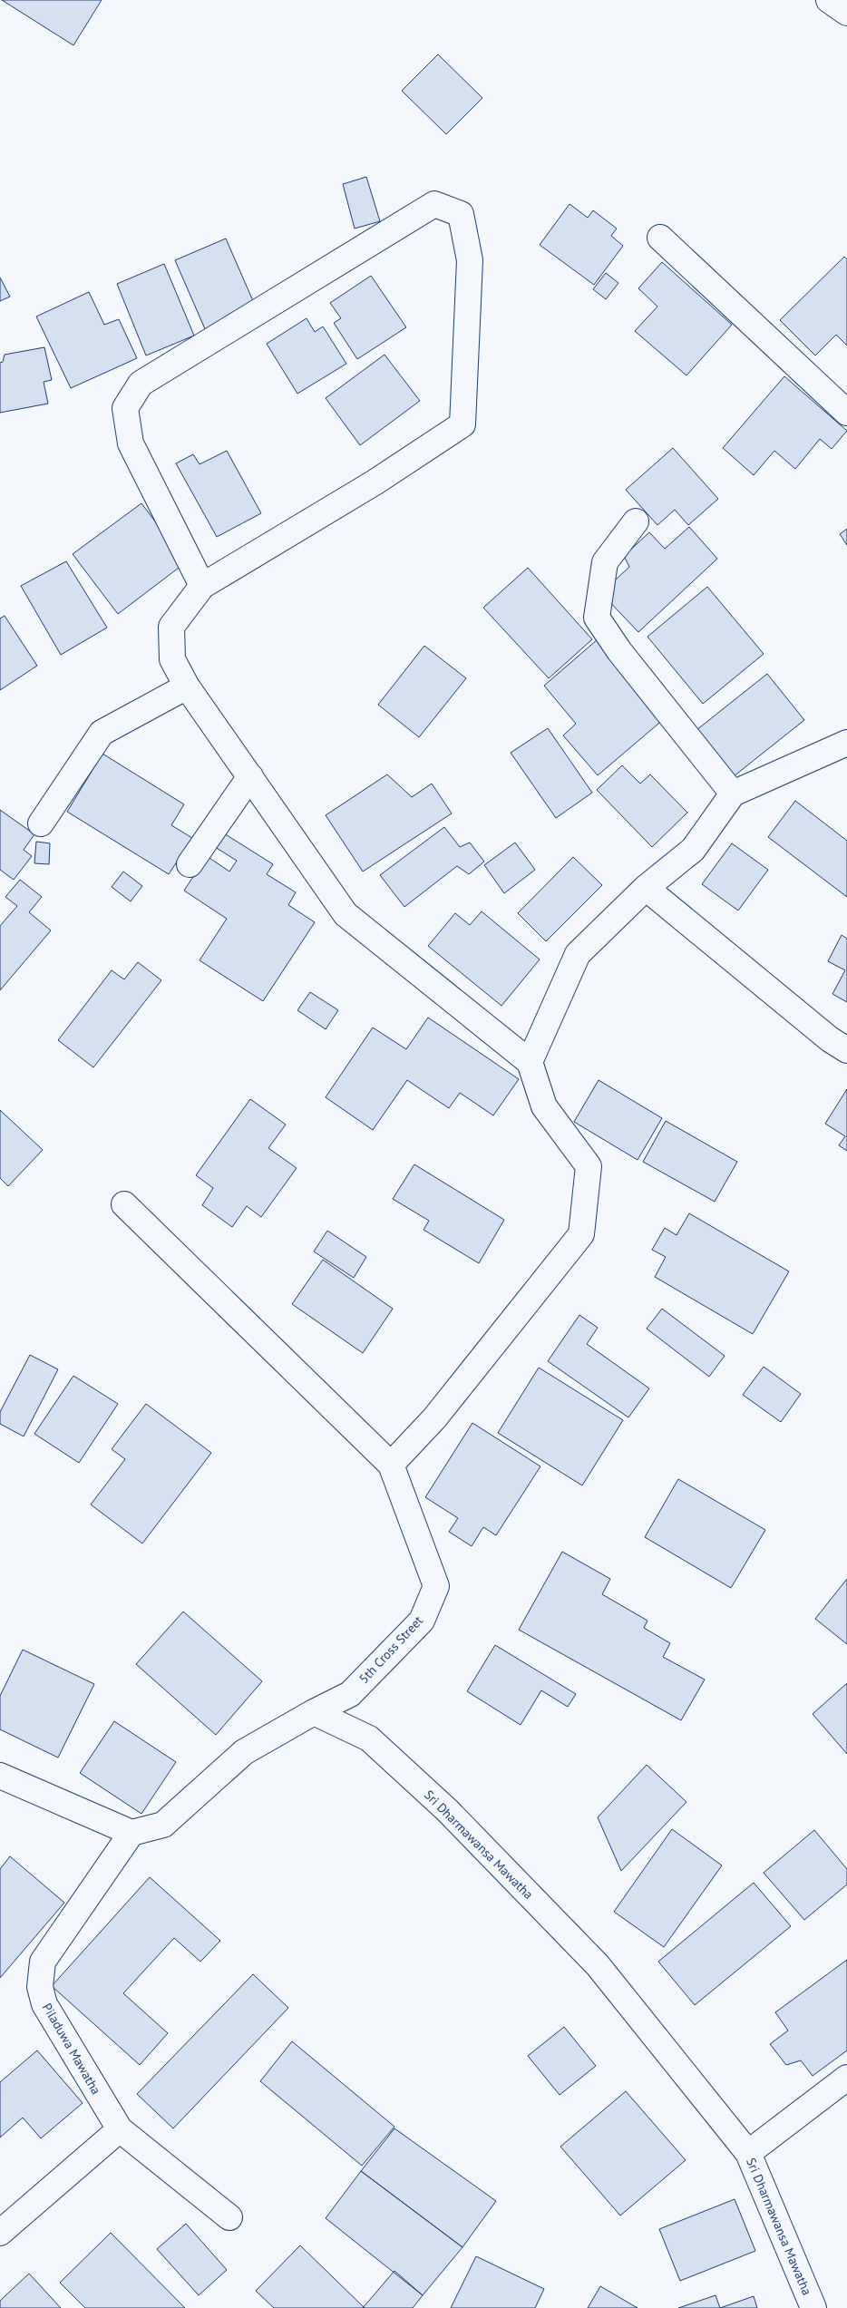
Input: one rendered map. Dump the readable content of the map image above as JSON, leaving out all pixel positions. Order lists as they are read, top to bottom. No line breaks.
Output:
{"streets":{"street":["5th Cross Street","Sri Dharmawansa Mawatha","Piladuwa Mawatha"]},"crossings":[["5th Cross Street","Sri Dharmawansa Mawatha"]]}
